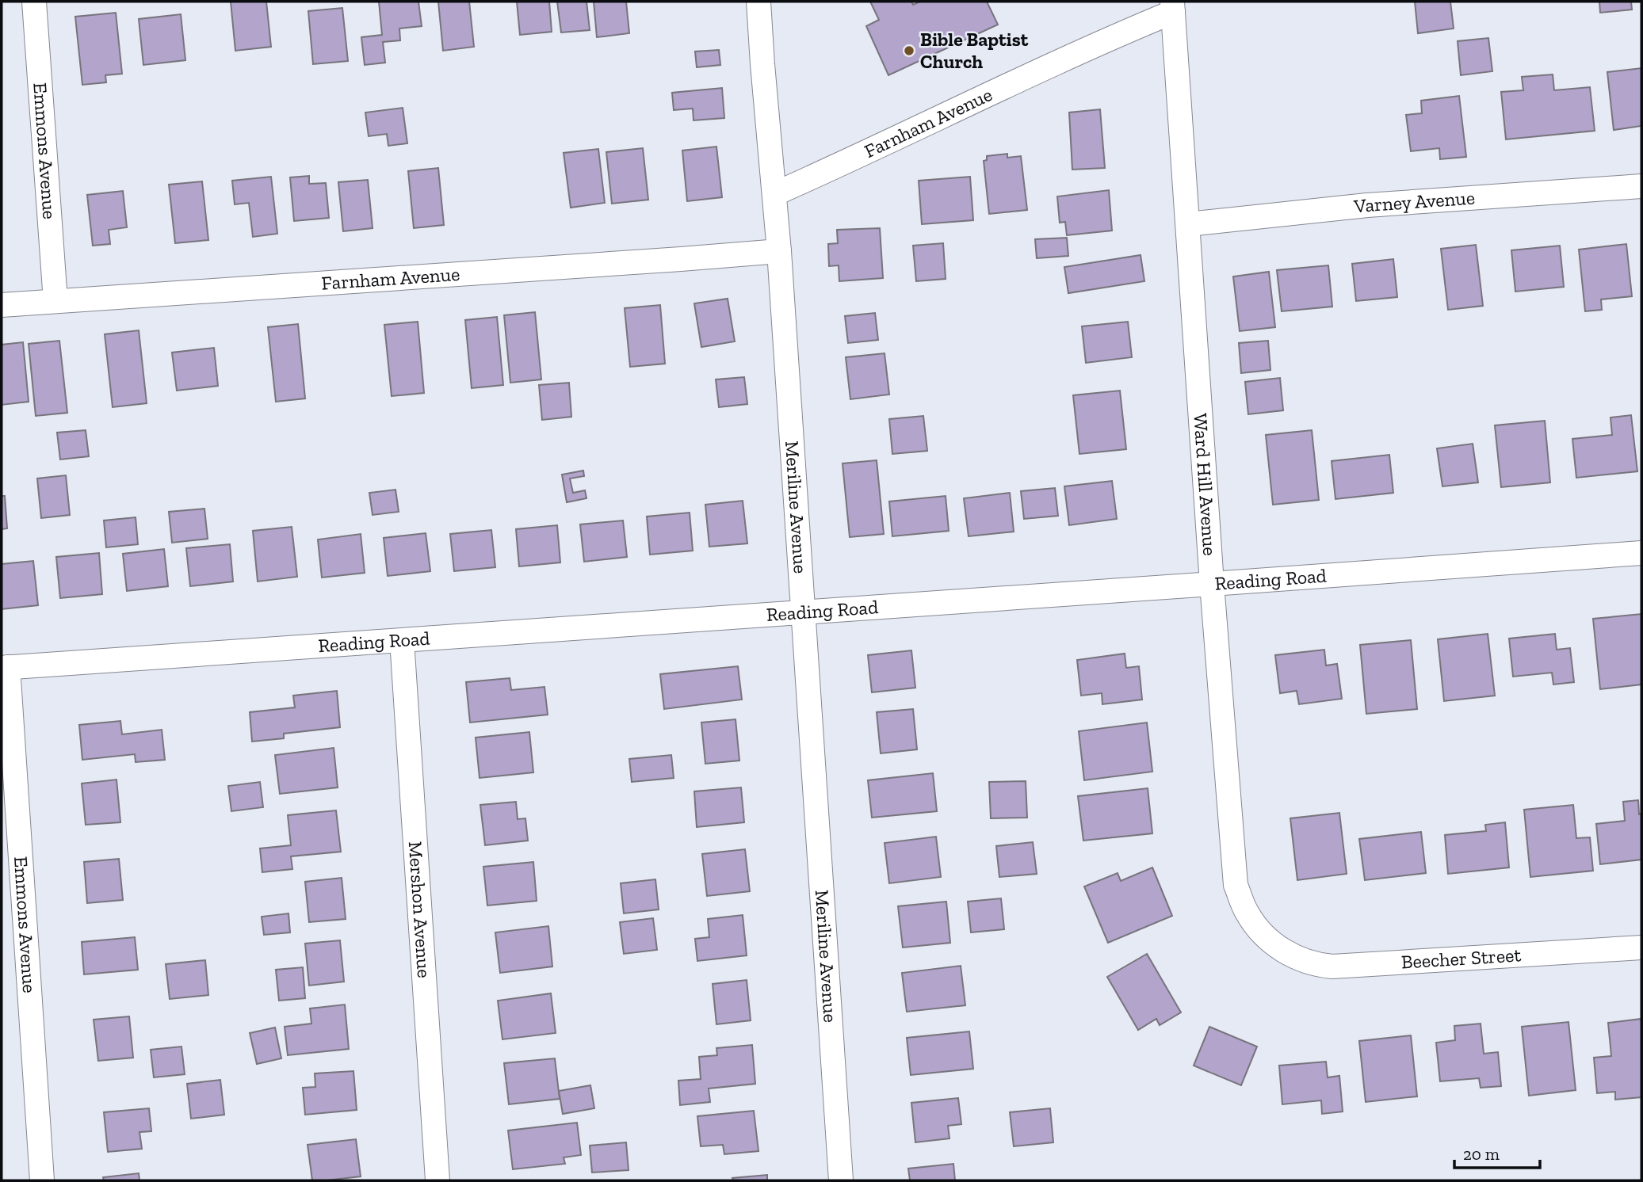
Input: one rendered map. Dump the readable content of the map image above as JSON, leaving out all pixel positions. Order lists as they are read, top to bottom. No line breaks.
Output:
{"streets":{"street":["Farnham Avenue","Emmons Avenue","Varney Avenue","Ward Hill Avenue","Meriline Avenue","Reading Road","Mershon Avenue","Beecher Street"]},"crossings":[["Farnham Avenue","Emmons Avenue"],["Farnham Avenue","Ward Hill Avenue"],["Farnham Avenue","Meriline Avenue"],["Emmons Avenue","Reading Road"],["Varney Avenue","Ward Hill Avenue"],["Ward Hill Avenue","Reading Road"],["Ward Hill Avenue","Beecher Street"],["Meriline Avenue","Reading Road"],["Reading Road","Mershon Avenue"]],"places":["Bible Baptist Church"],"scale_bar":"20 m"}
